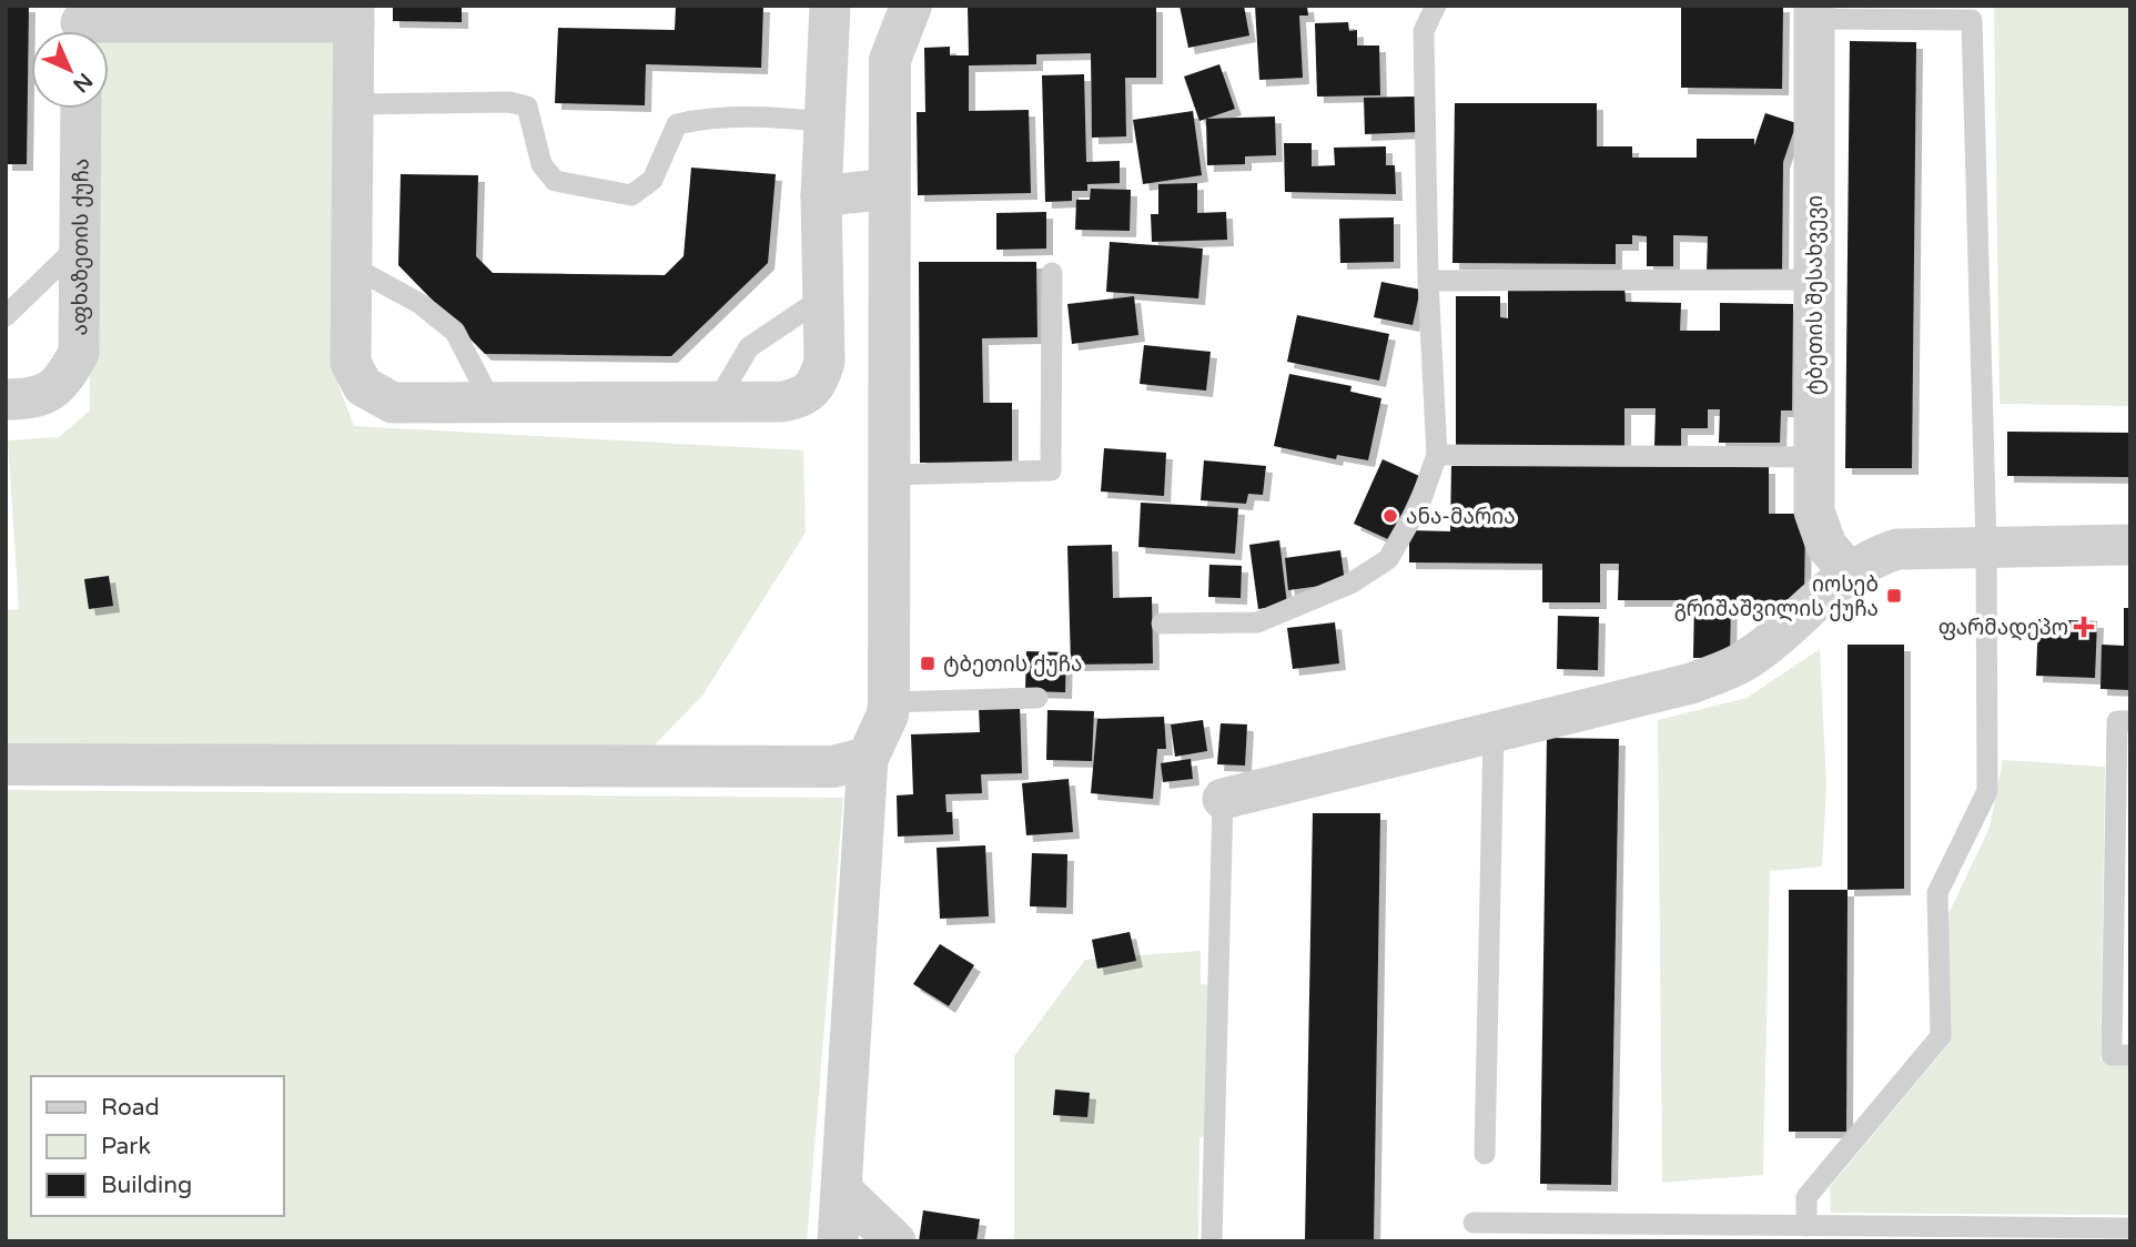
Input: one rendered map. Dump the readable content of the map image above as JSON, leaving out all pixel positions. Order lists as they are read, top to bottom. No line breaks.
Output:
{"streets":{"street":["აფხაზეთის ქუჩა","ტბეთის შესახვევი"]},"places":{"other":["ანა-მარია"],"transit":["იოსებ გრიშაშვილის ქუჩა","ტბეთის ქუჩა"],"health":["ფარმადეპო"]},"legend":["Road","Park","Building"],"north":"bottom right"}
